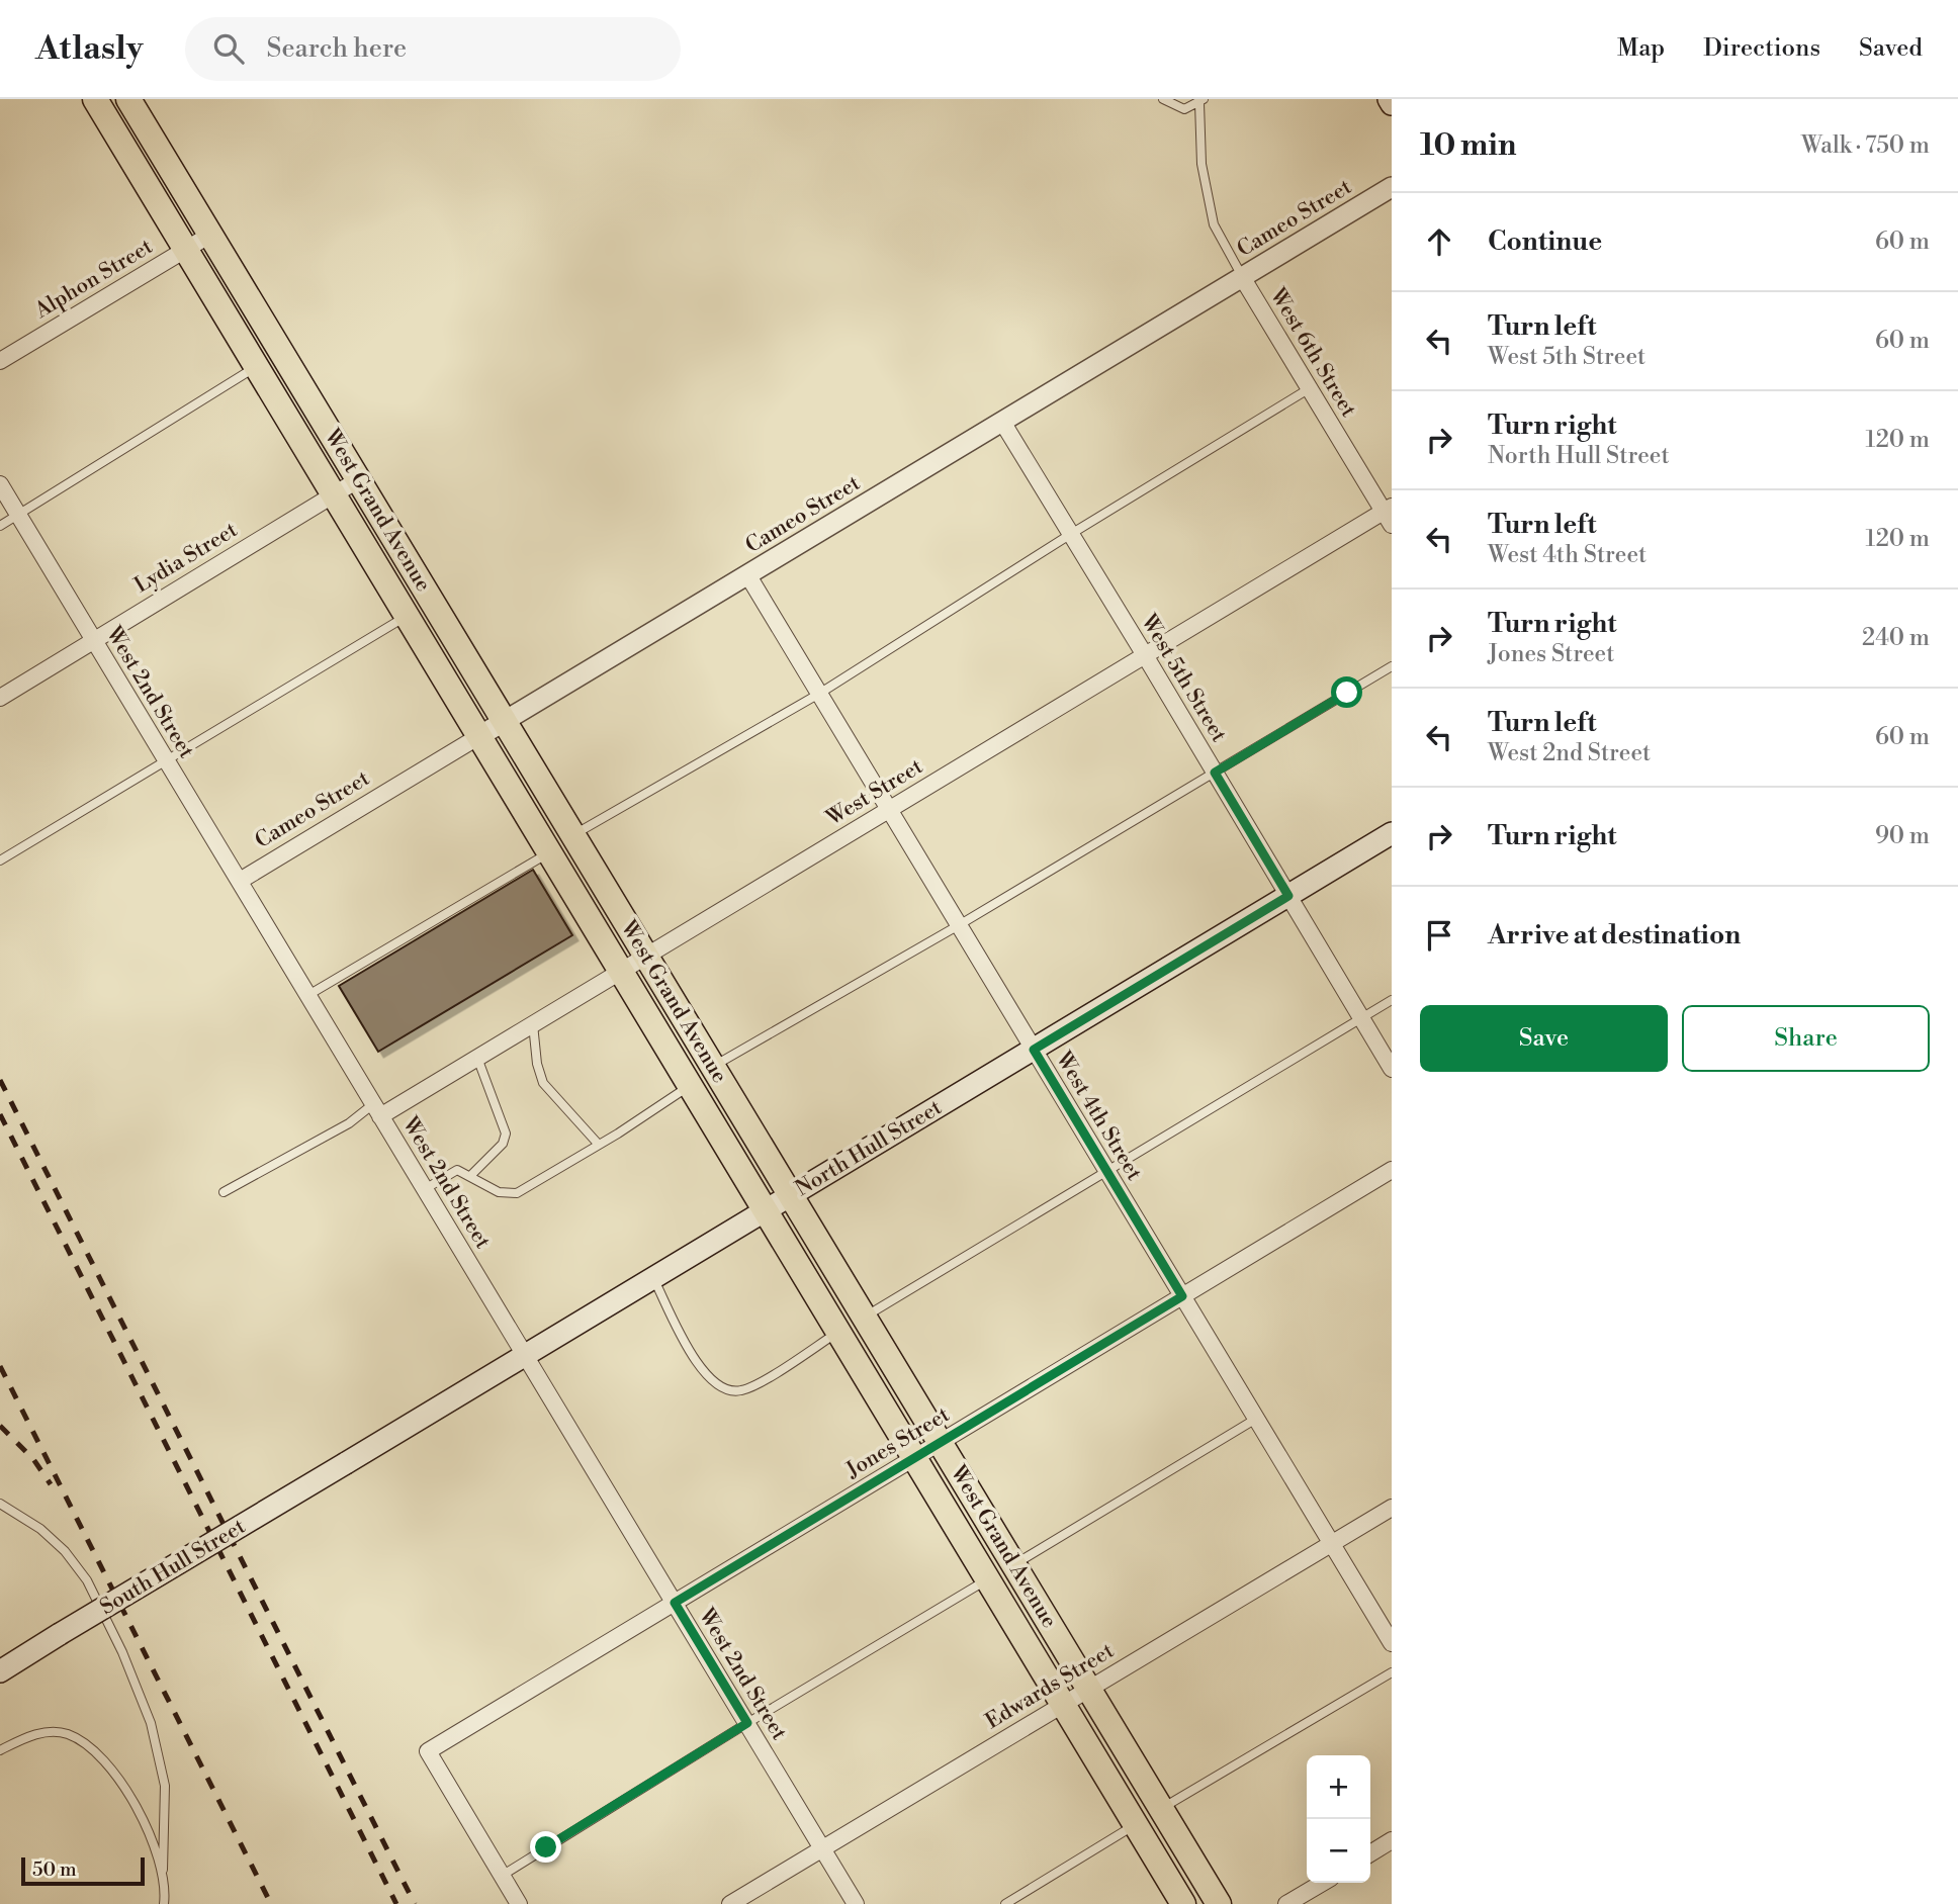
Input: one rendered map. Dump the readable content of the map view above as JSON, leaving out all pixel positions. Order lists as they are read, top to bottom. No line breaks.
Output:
{"streets":{"highway":["West Grand Avenue"],"main road":["North Hull Street","South Hull Street"],"street":["Cameo Street","Alphon Street","West 6th Street","Lydia Street","West 5th Street","West 2nd Street","West Street","West 4th Street","Jones Street","Edwards Street"]},"crossings":[["Cameo Street","West 6th Street"],["Cameo Street","West Grand Avenue"],["Cameo Street","West 5th Street"],["Cameo Street","West 2nd Street"],["Cameo Street","West 4th Street"],["Alphon Street","West Grand Avenue"],["West 6th Street","West Street"],["West Grand Avenue","Lydia Street"],["West Grand Avenue","West Street"],["West Grand Avenue","North Hull Street"],["West Grand Avenue","Jones Street"],["West Grand Avenue","Edwards Street"],["Lydia Street","West 2nd Street"],["West 5th Street","West Street"],["West 5th Street","North Hull Street"],["West 2nd Street","West Street"],["West 2nd Street","North Hull Street"],["West 2nd Street","Jones Street"],["West 2nd Street","Edwards Street"],["West Street","West 4th Street"],["West 4th Street","North Hull Street"],["West 4th Street","Jones Street"],["West 4th Street","Edwards Street"],["North Hull Street","South Hull Street"]],"scale_bar":"50 m","page":{"header":"Atlasly","search":"Search here","nav":["Map","Directions","Saved"],"heading":["10 min","Walk · 750 m"],"list":[["Continue","60 m"],["Turn left","West 5th Street","60 m"],["Turn right","North Hull Street","120 m"],["Turn left","West 4th Street","120 m"],["Turn right","Jones Street","240 m"],["Turn left","West 2nd Street","60 m"],["Turn right","90 m"],"Arrive at destination"],"buttons":["Save","Share"],"map_buttons":["+","−"],"scale":"50 m"}}
